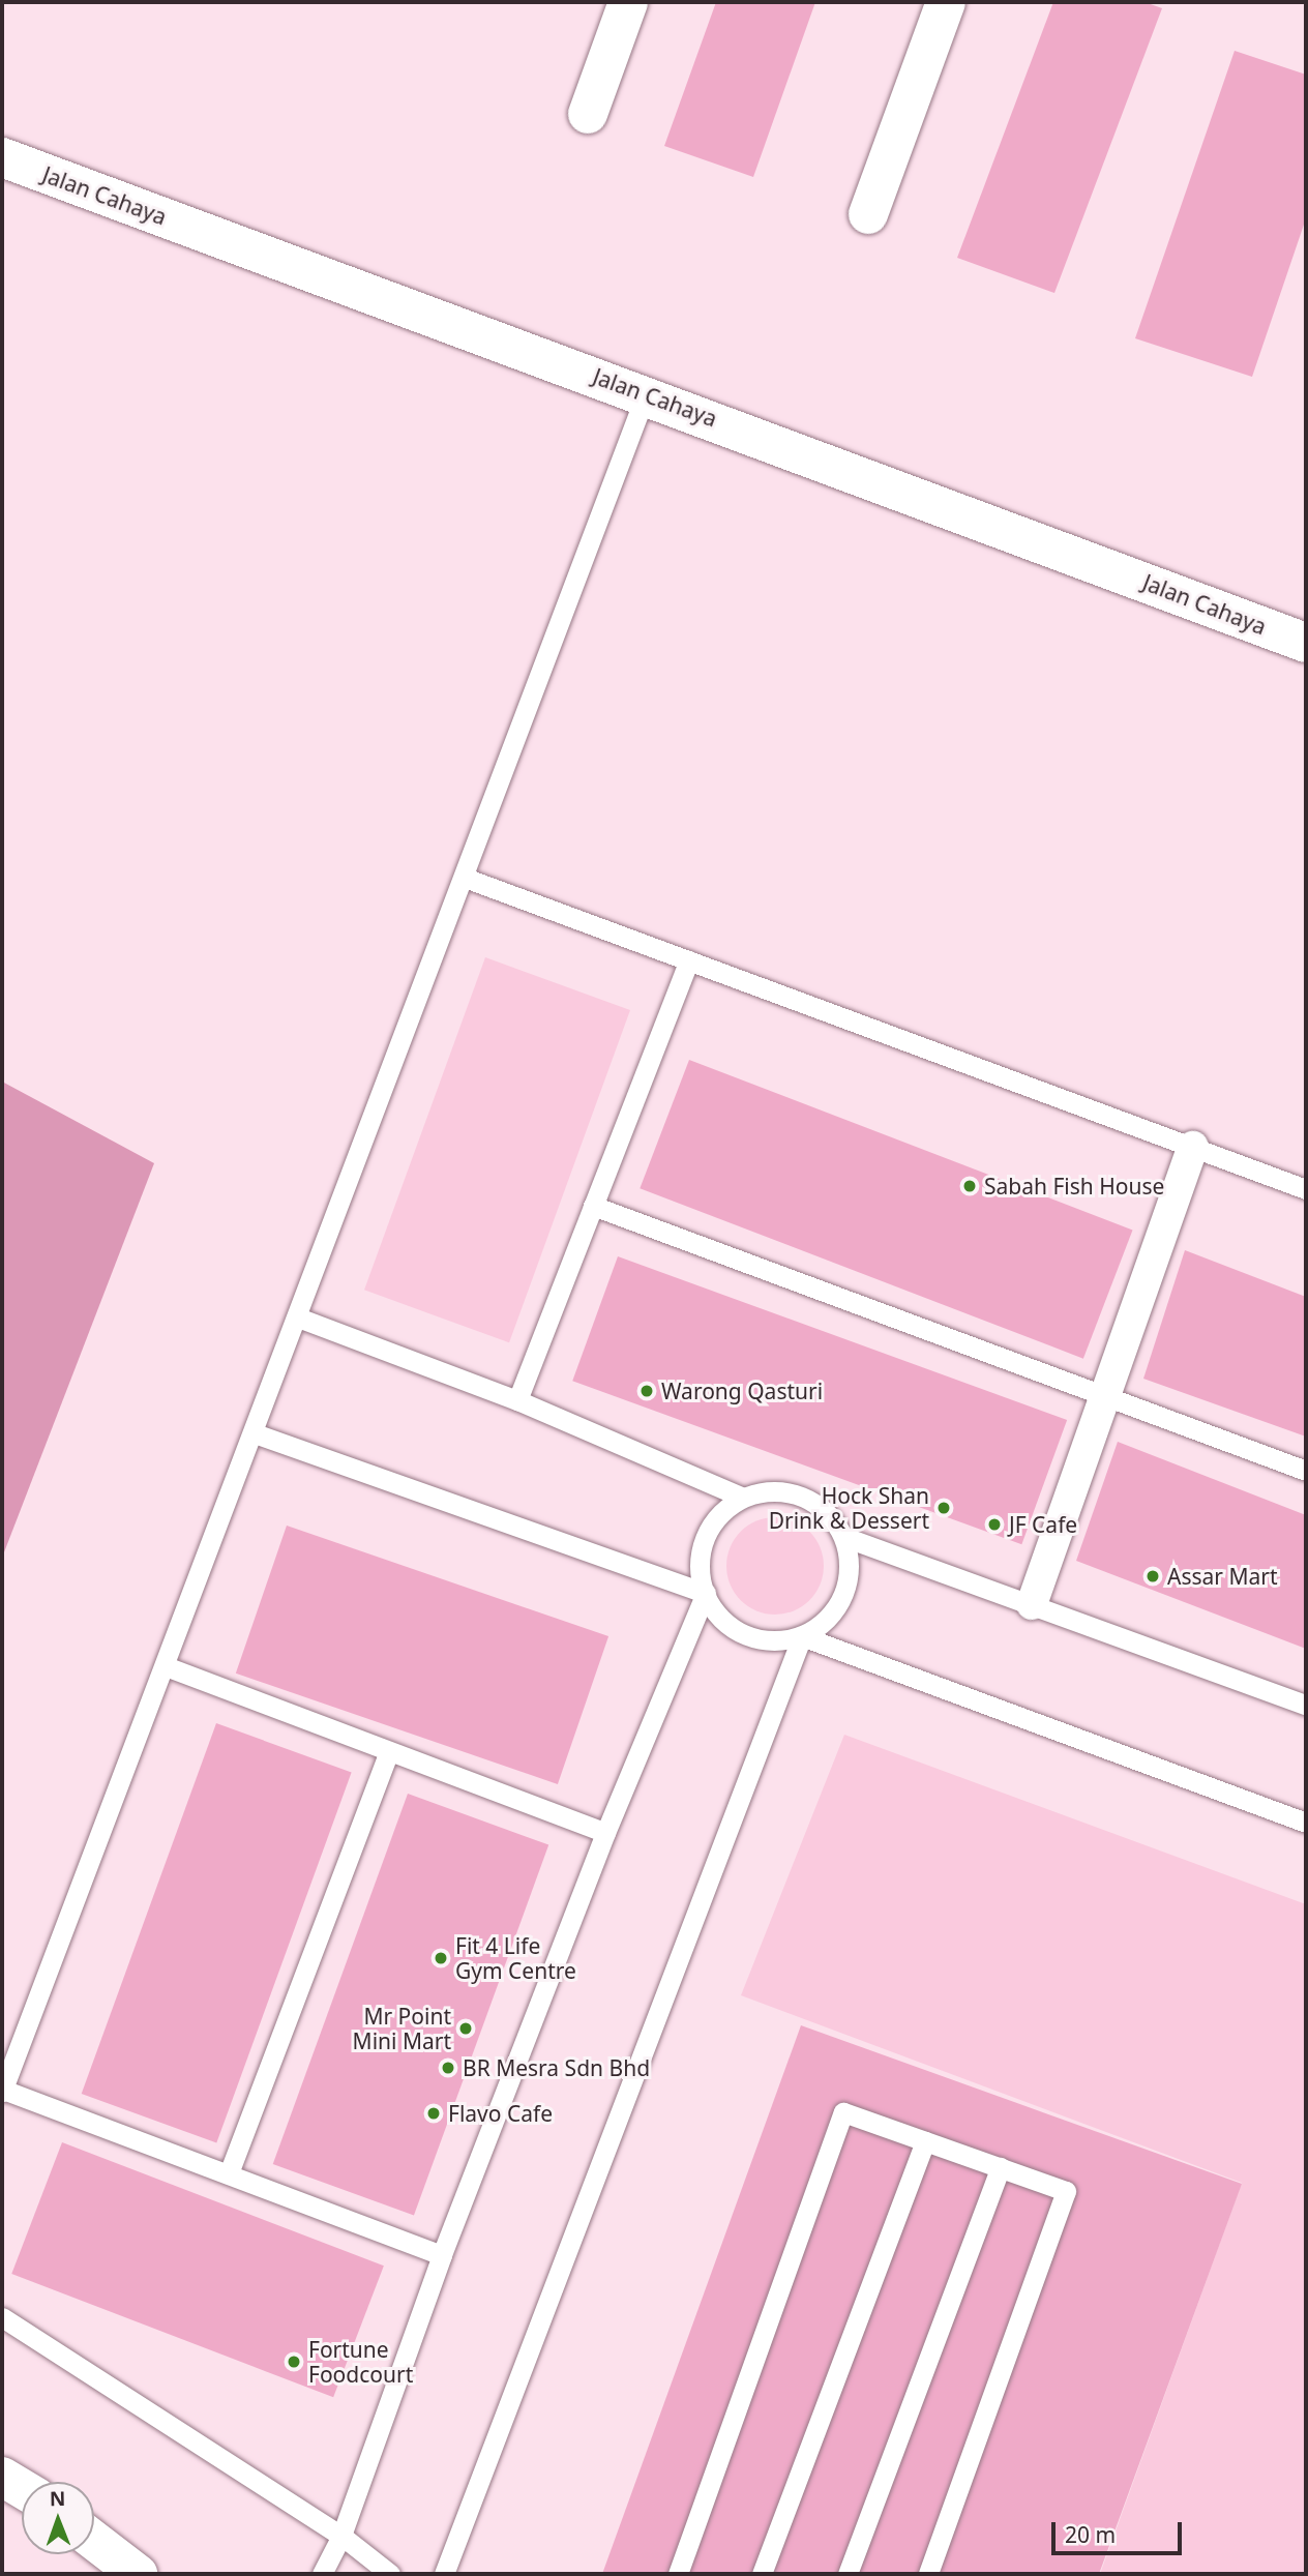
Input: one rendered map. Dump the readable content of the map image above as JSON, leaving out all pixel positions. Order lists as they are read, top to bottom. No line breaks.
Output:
{"streets":{"street":["Jalan Cahaya"]},"places":["Sabah Fish House","Warong Qasturi","Hock Shan Drink & Dessert","JF Cafe","Assar Mart","Fit 4 Life Gym Centre","Mr Point Mini Mart","BR Mesra Sdn Bhd","Flavo Cafe","Fortune Foodcourt"],"scale_bar":"20 m","north":"top"}
